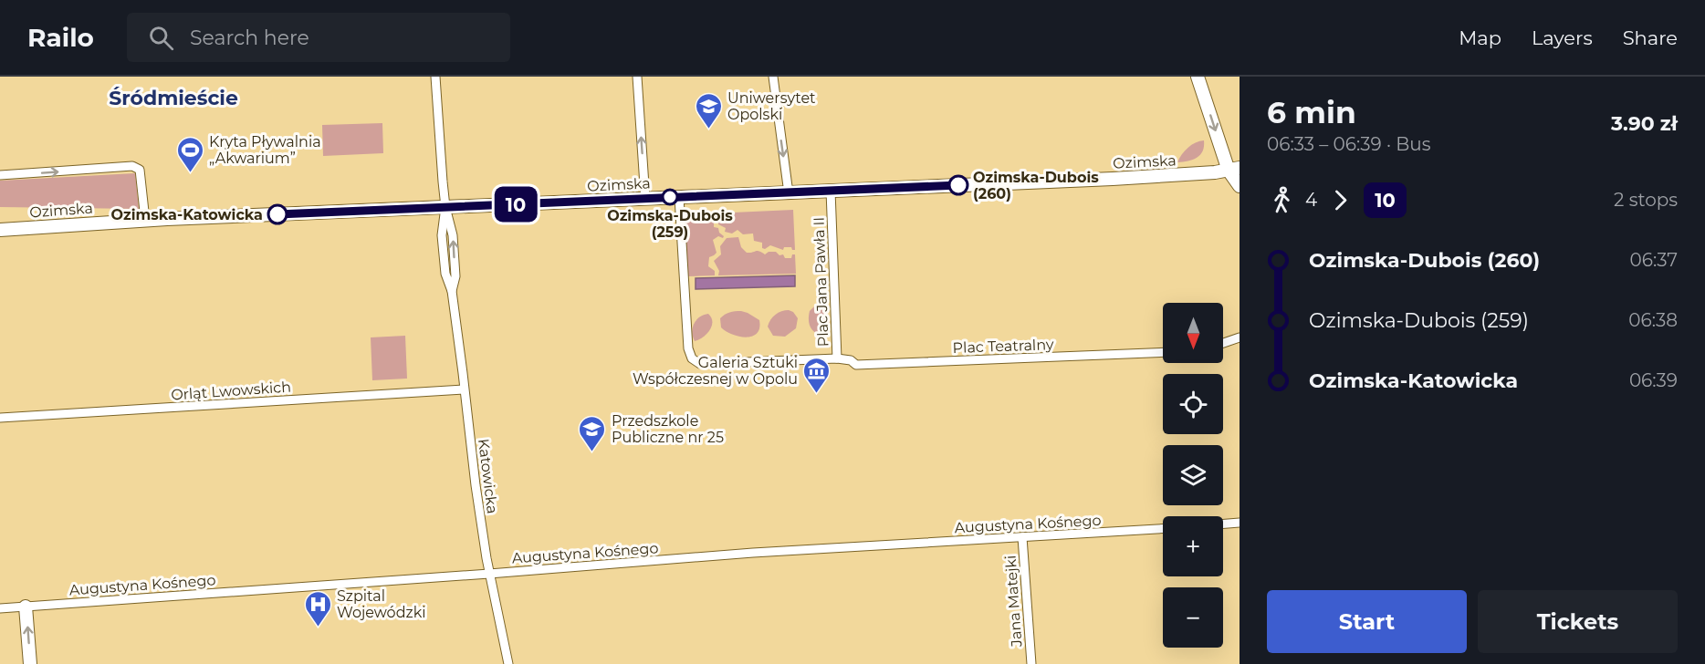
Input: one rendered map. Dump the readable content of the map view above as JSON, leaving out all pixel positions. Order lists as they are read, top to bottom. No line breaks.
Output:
{"streets":{"main road":["Ozimska"],"street":["Plac Jana Pawła II","Plac Teatralny","Orląt Lwowskich","Katowicka","Augustyna Kośnego","Jana Matejki"]},"crossings":[["Ozimska","Plac Jana Pawła II"],["Ozimska","Katowicka"],["Plac Jana Pawła II","Plac Teatralny"],["Orląt Lwowskich","Katowicka"],["Katowicka","Augustyna Kośnego"],["Augustyna Kośnego","Jana Matejki"]],"districts":["Śródmieście"],"places":{"school or university":["Uniwersytet Opolski","Przedszkole Publiczne nr 25"],"sports":["Kryta Pływalnia „Akwarium”"],"other":["Ozimska-Dubois (260)","Ozimska-Dubois (259)","Ozimska-Katowicka"],"museum":["Galeria Sztuki Współczesnej w Opolu"],"hospital":["Szpital Wojewódzki"]},"lines":["bus line 10"],"north":"bottom","page":{"header":"Railo","search":"Search here","nav":["Map","Layers","Share"],"on_map":"10","heading":["6 min","06:33 – 06:39 · Bus","3.90 zł"],"legs":["4","10","2 stops"],"list":[{"name":"Ozimska-Dubois (260)","value":"06:37"},{"name":"Ozimska-Dubois (259)","value":"06:38"},{"name":"Ozimska-Katowicka","value":"06:39"}],"map_buttons":["+","−"],"buttons":["Start","Tickets"]}}
